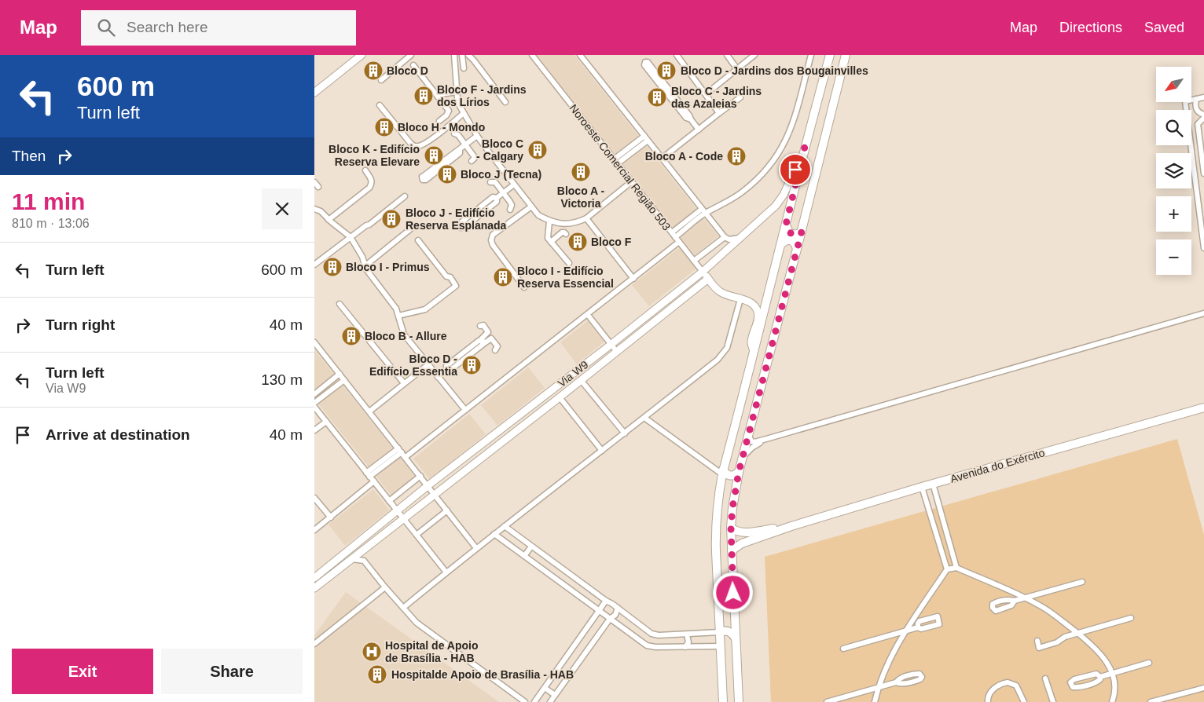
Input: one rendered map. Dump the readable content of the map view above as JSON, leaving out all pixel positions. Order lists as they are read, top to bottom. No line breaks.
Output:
{"streets":{"main road":["Avenida do Exército"],"street":["Noroeste Comercial Região 503","Via W9"]},"crossings":[["Noroeste Comercial Região 503","Via W9"]],"places":{"building":["Bloco D","Bloco D - Jardins dos Bougainvilles","Bloco F - Jardins dos Lírios","Bloco C - Jardins das Azaleias","Bloco H - Mondo","Bloco C - Calgary","Bloco K - Edifício Reserva Elevare","Bloco A - Code","Bloco A - Victoria","Bloco J (Tecna)","Bloco J - Edifício Reserva Esplanada","Bloco F","Bloco I - Primus","Bloco I - Edifício Reserva Essencial","Bloco B - Allure","Bloco D - Edifício Essentia","Hospitalde Apoio de Brasília - HAB"],"hospital":["Hospital de Apoio de Brasília - HAB"]},"north":"bottom left","page":{"header":"Map","search":"Search here","nav":["Map","Directions","Saved"],"turn":["600 m","Turn left"],"map_buttons":["+","−"],"then":"Then","heading":["11 min","810 m · 13:06"],"list":[{"name":"Turn left","value":"600 m"},{"name":"Turn right","value":"40 m"},{"name":"Turn left","note":"Via W9","value":"130 m"},{"name":"Arrive at destination","value":"40 m"}],"buttons":["Exit","Share"]}}
